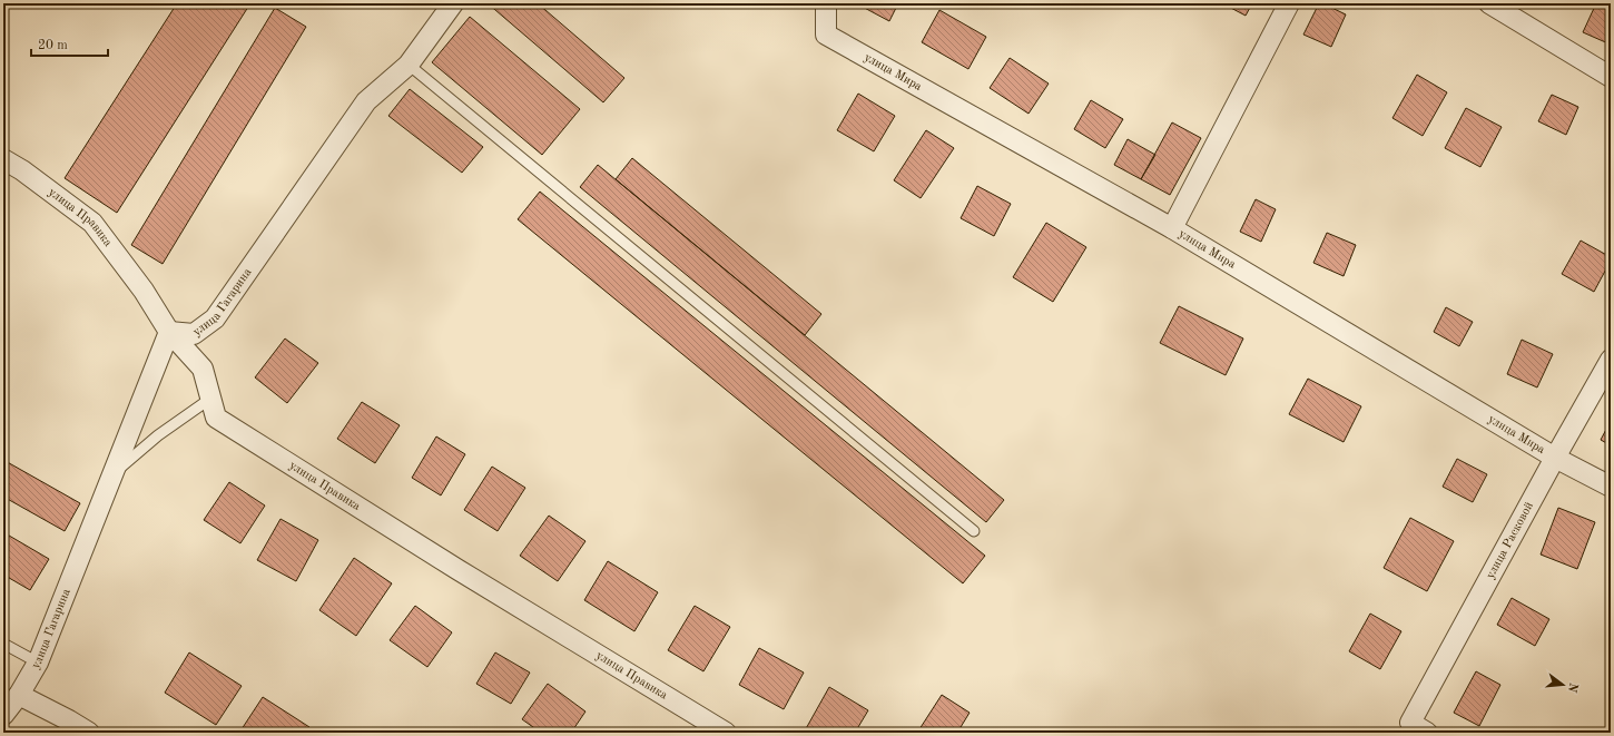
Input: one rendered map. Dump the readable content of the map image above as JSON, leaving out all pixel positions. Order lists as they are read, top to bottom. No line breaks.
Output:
{"streets":{"street":["улица Мира","улица Правика","улица Гагарина","улица Расковой"]},"crossings":[["улица Мира","улица Расковой"],["улица Правика","улица Гагарина"]],"scale_bar":"20 m","north":"right"}
